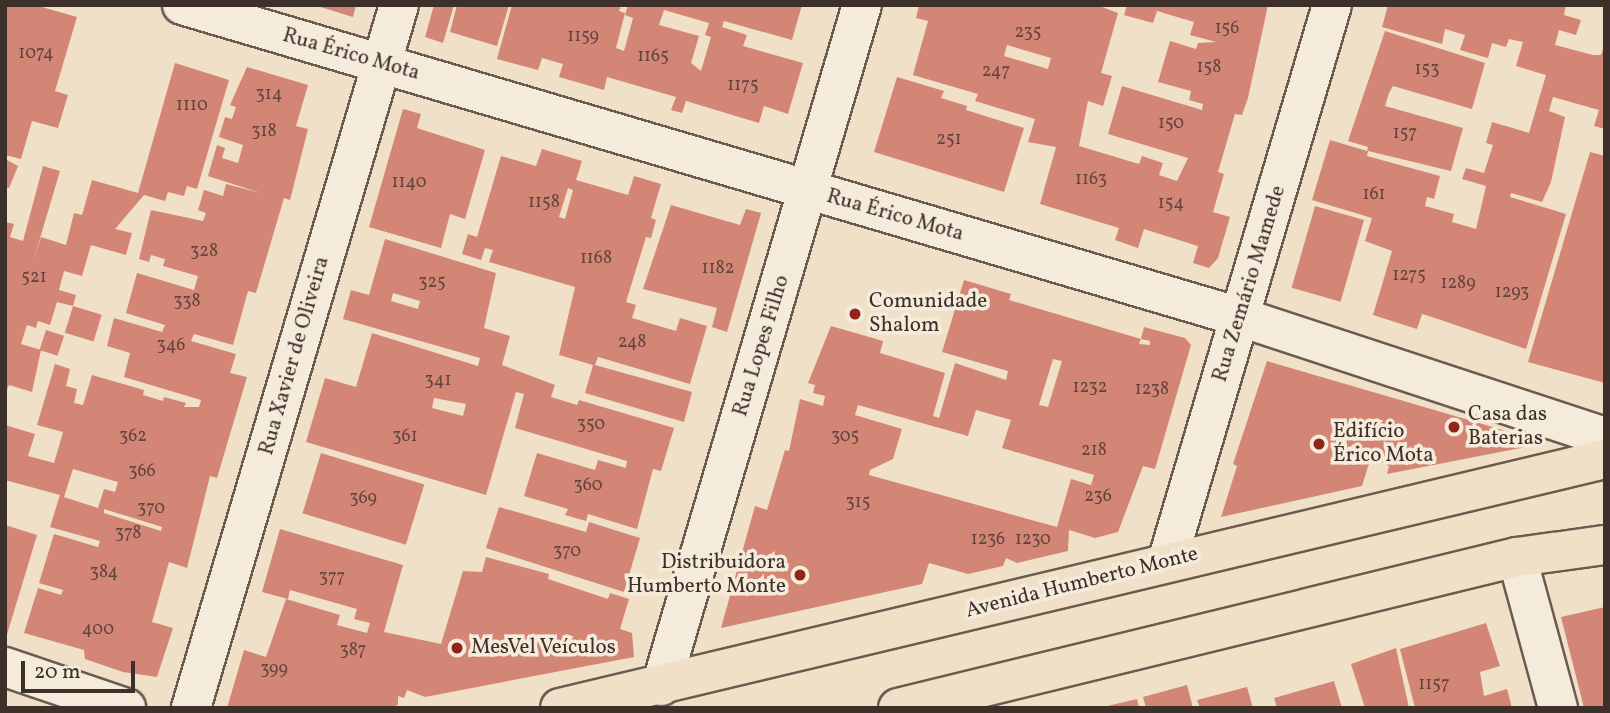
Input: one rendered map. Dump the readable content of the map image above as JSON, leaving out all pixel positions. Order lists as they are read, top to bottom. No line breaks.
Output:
{"streets":{"main road":["Avenida Humberto Monte"],"street":["Rua Érico Mota","Rua Zemário Mamede","Rua Lopes Filho","Rua Xavier de Oliveira"]},"crossings":[["Rua Érico Mota","Rua Zemário Mamede"],["Rua Érico Mota","Rua Lopes Filho"],["Rua Érico Mota","Rua Xavier de Oliveira"],["Rua Zemário Mamede","Avenida Humberto Monte"],["Rua Lopes Filho","Avenida Humberto Monte"]],"places":["Comunidade Shalom","Casa das Baterias","Edifício Érico Mota","Distribuidora Humberto Monte","MesVel Veículos"],"house_numbers":["156","235","1159","1074","1165","158","153","247","1175","314","1110","150","318","157","251","1163","1140","161","1158","154","328","1168","1182","1275","521","325","1289","1293","338","248","346","341","1232","1238","350","362","361","305","218","366","360","236","369","315","370","378","1236","1230","370","384","377","400","387","399","1157"],"scale_bar":"20 m"}
